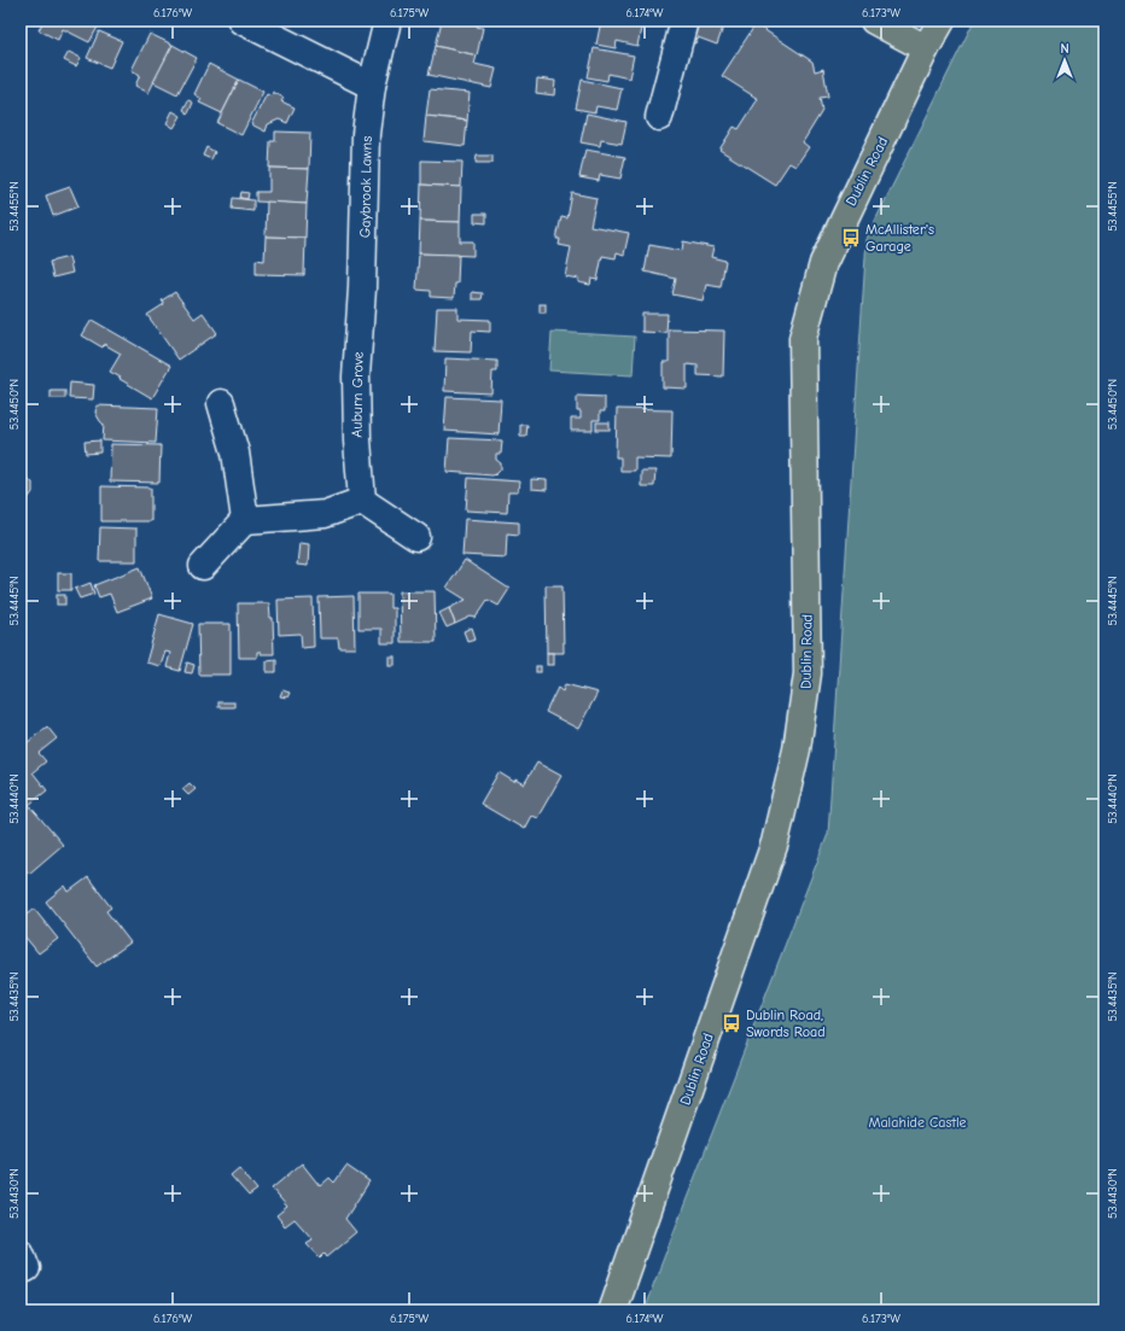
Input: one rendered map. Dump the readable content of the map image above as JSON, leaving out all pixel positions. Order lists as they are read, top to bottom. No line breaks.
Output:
{"streets":{"main road":["Dublin Road"],"street":["Gaybrook Lawns","Auburn Grove"]},"crossings":[["Gaybrook Lawns","Auburn Grove"]],"parks":["Malahide Castle"],"places":{"bus stop":["McAllister's Garage","Dublin Road, Swords Road"]},"north":"top","coordinates":["6.176°W","6.175°W","6.174°W","6.173°W","53.4455°N","53.4450°N","53.4445°N","53.4440°N","53.4435°N","53.4430°N"]}
